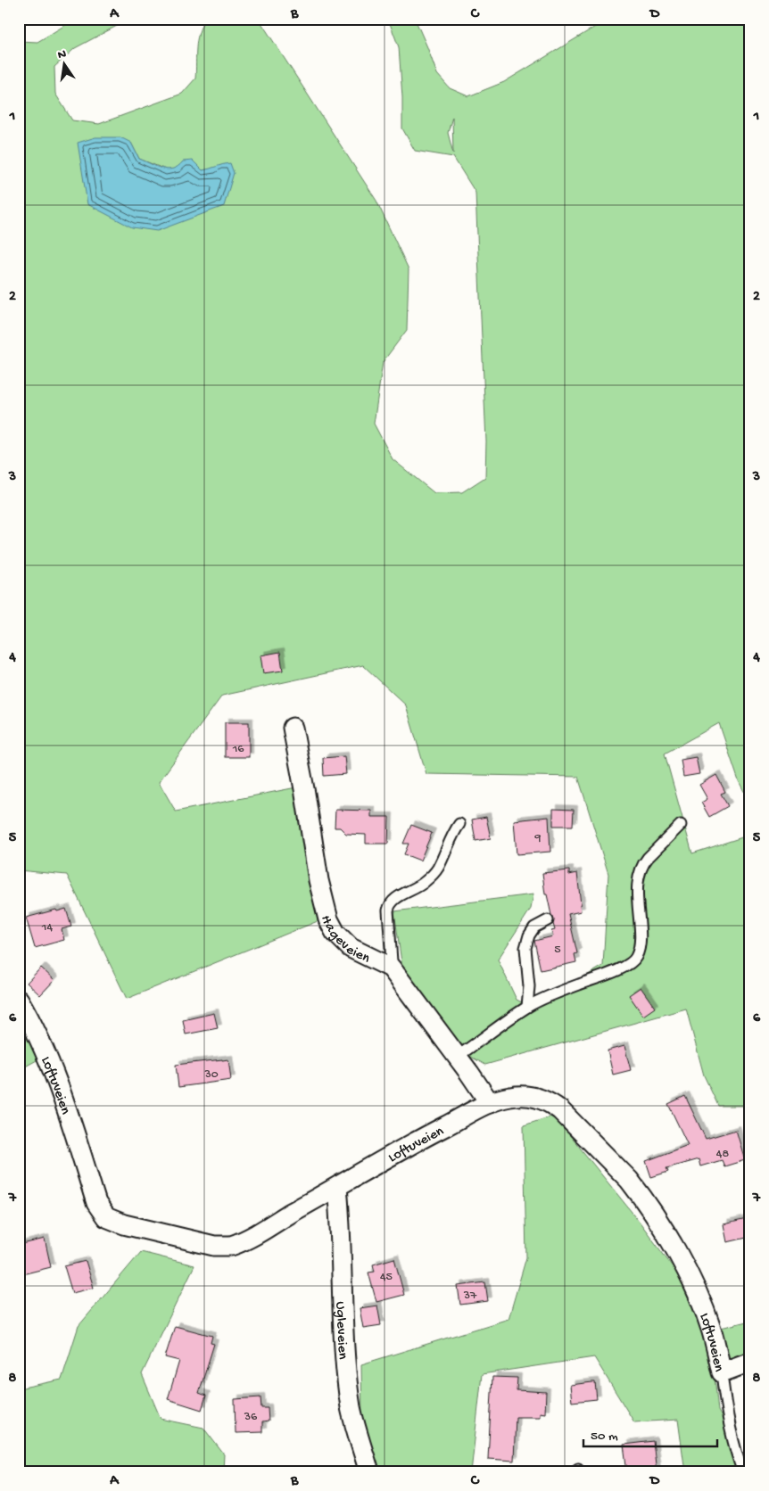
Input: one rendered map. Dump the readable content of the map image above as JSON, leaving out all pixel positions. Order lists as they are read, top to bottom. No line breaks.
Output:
{"streets":{"street":["Hageveien","Loftuveien","Ugleveien"]},"crossings":[["Hageveien","Loftuveien"],["Loftuveien","Ugleveien"]],"house_numbers":["16","9","14","5","30","48","45","37","36"],"scale_bar":"50 m","north":"top","grid":{"columns":["A","B","C","D"],"rows":["1","2","3","4","5","6","7","8"]}}
